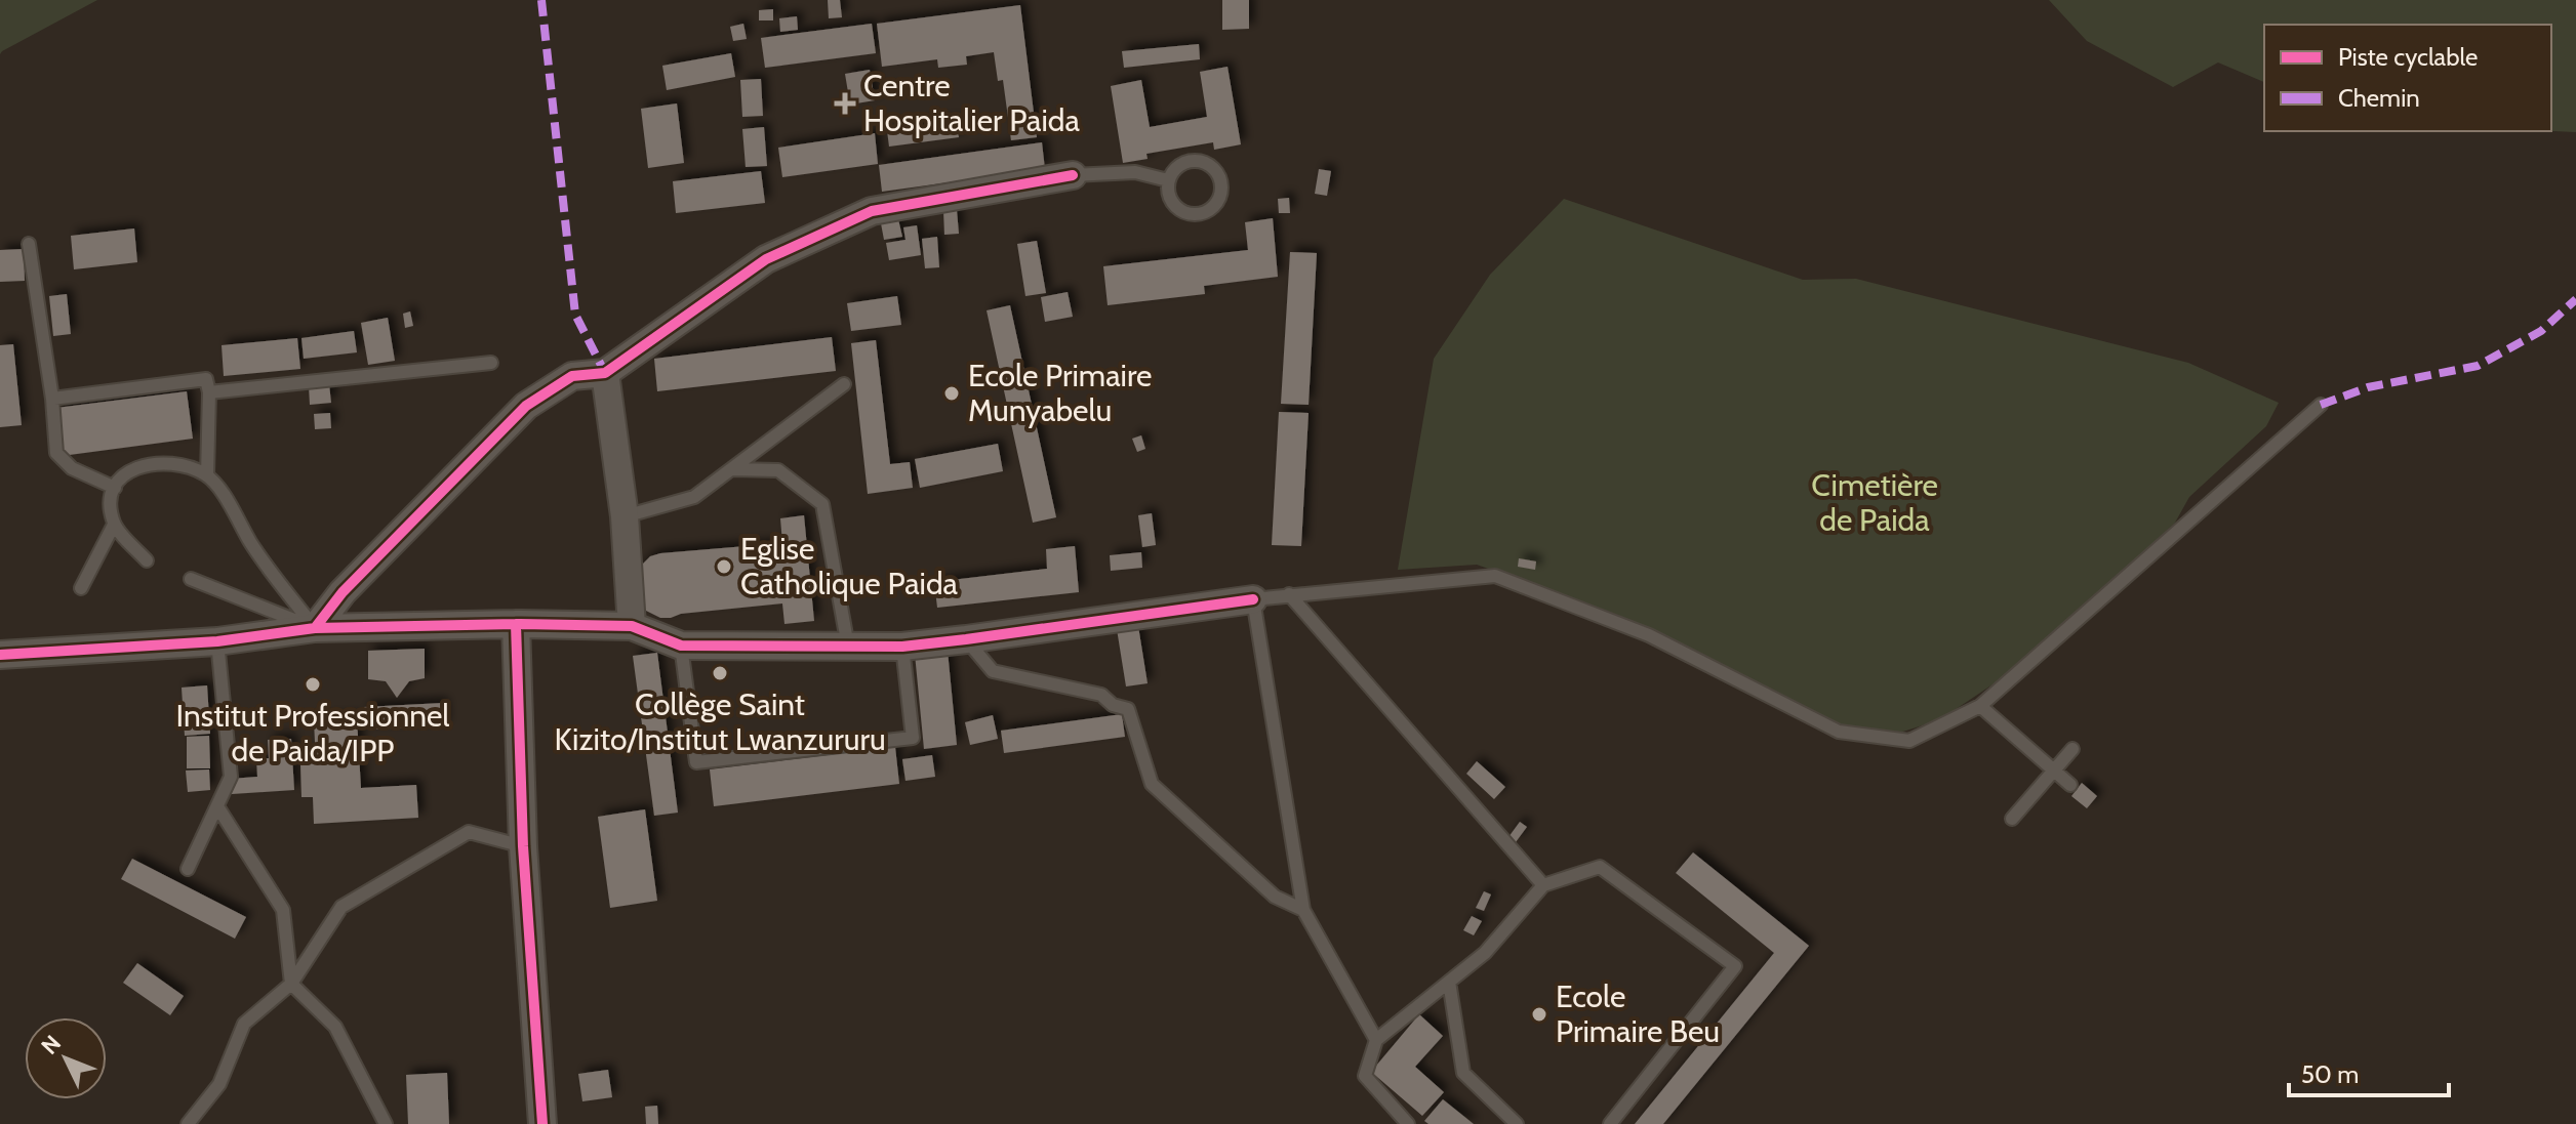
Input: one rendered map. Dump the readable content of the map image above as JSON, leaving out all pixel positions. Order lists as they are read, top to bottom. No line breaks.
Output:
{"parks":["Cimetière de Paida"],"places":{"health":["Centre Hospitalier Paida"],"other":["Ecole Primaire Munyabelu","Eglise Catholique Paida","Collège Saint Kizito/Institut Lwanzururu","Institut Professionnel de Paida/IPP","Ecole Primaire Beu"]},"legend":["Piste cyclable","Chemin"],"scale_bar":"50 m","north":"top left"}
